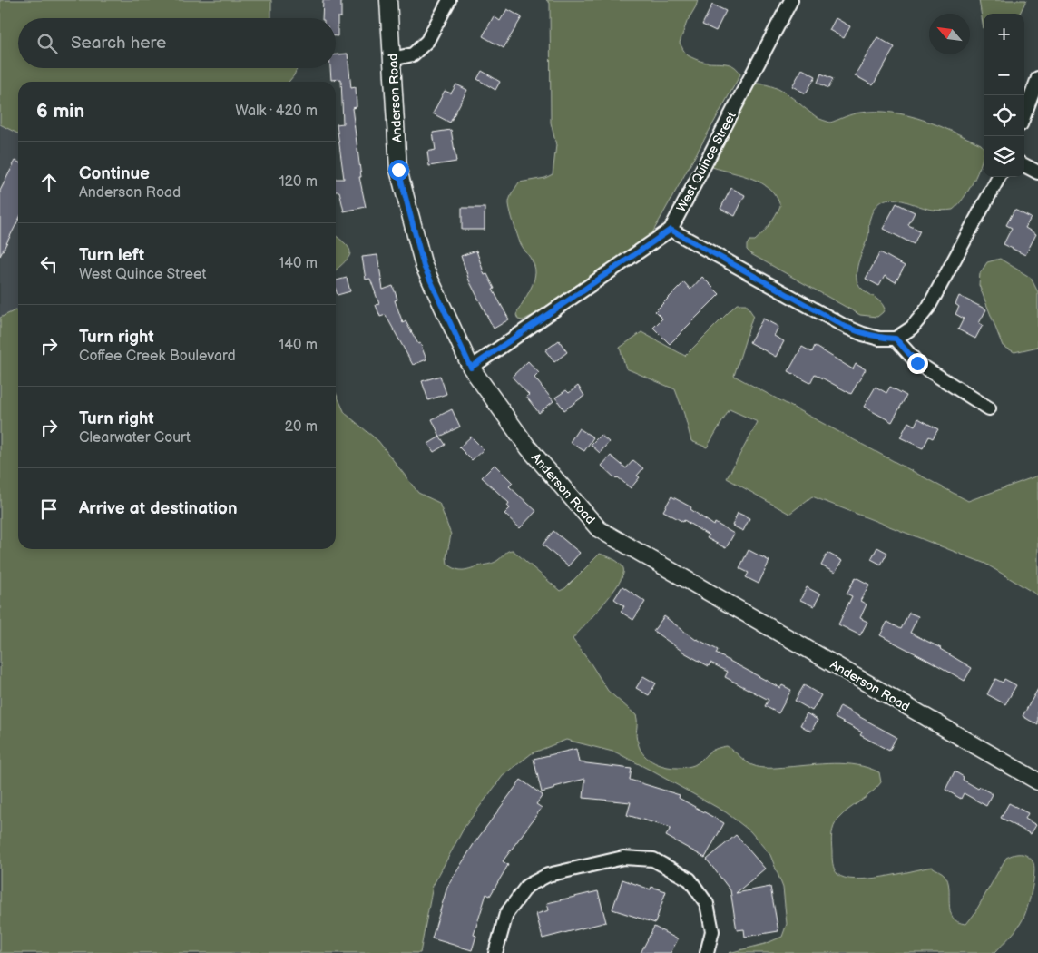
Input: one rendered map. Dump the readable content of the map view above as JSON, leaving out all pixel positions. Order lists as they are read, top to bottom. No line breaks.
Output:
{"streets":{"street":["Anderson Road","West Quince Street"]},"crossings":[["Anderson Road","West Quince Street"]],"north":"top left","page":{"map_buttons":["+","−"],"search":"Search here","heading":["6 min","Walk · 420 m"],"list":[["Continue","Anderson Road","120 m"],["Turn left","West Quince Street","140 m"],["Turn right","Coffee Creek Boulevard","140 m"],["Turn right","Clearwater Court","20 m"],"Arrive at destination"]}}
